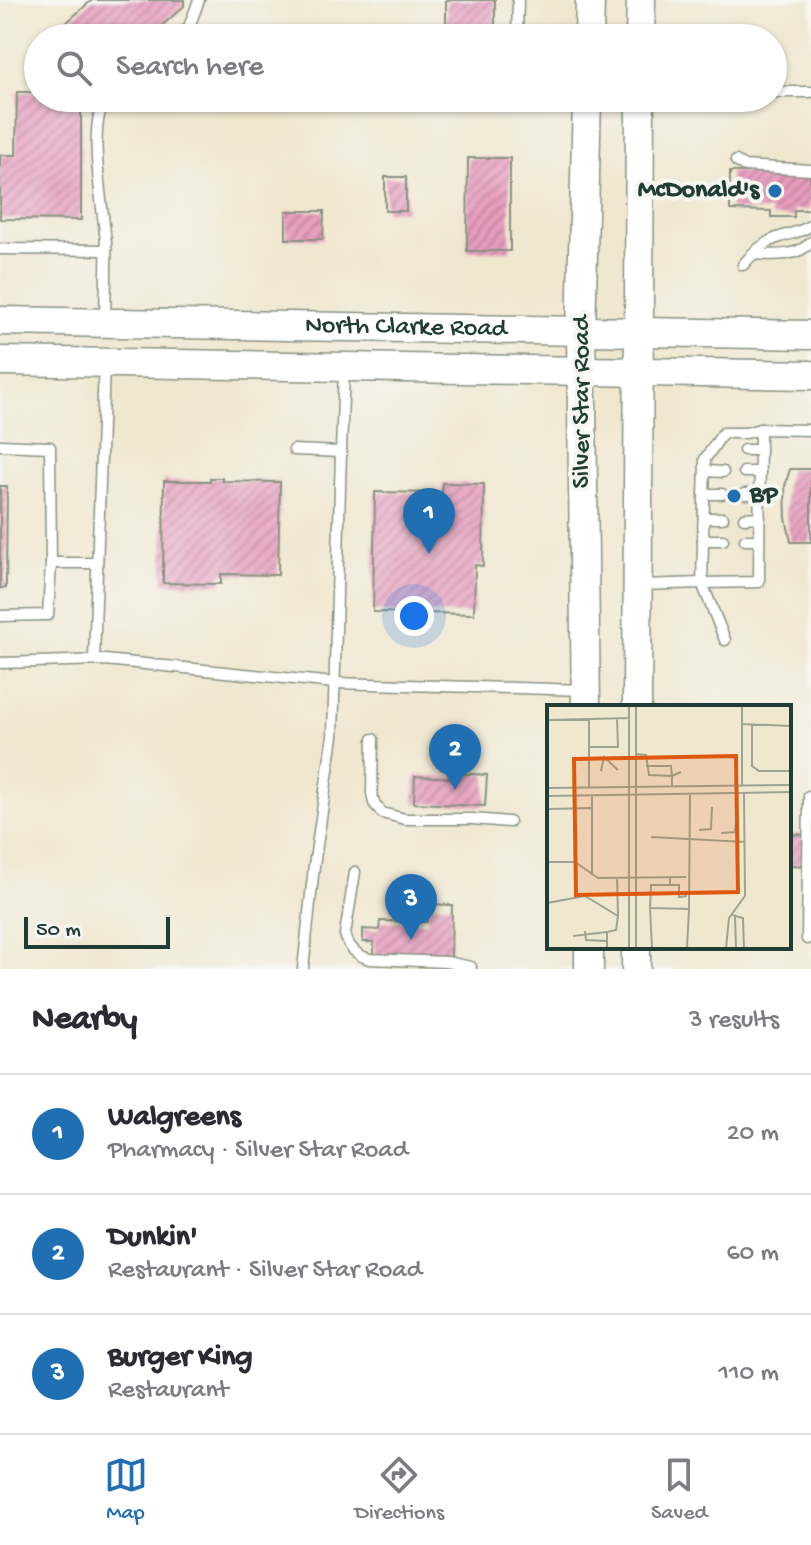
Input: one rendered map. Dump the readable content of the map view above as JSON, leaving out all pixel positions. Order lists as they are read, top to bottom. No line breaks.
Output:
{"streets":{"street":["North Clarke Road","Silver Star Road"]},"crossings":[["North Clarke Road","Silver Star Road"]],"places":["McDonald's","BP"],"scale_bar":"50 m","page":{"search":"Search here","pins":["1","2","3"],"scale":"50 m","heading":["Nearby","3 results"],"list":[{"mark":"1","name":"Walgreens","note":"Pharmacy · Silver Star Road","value":"20 m"},{"mark":"2","name":"Dunkin'","note":"Restaurant · Silver Star Road","value":"60 m"},{"mark":"3","name":"Burger King","note":"Restaurant","value":"110 m"}],"nav":["Map","Directions","Saved"]}}
